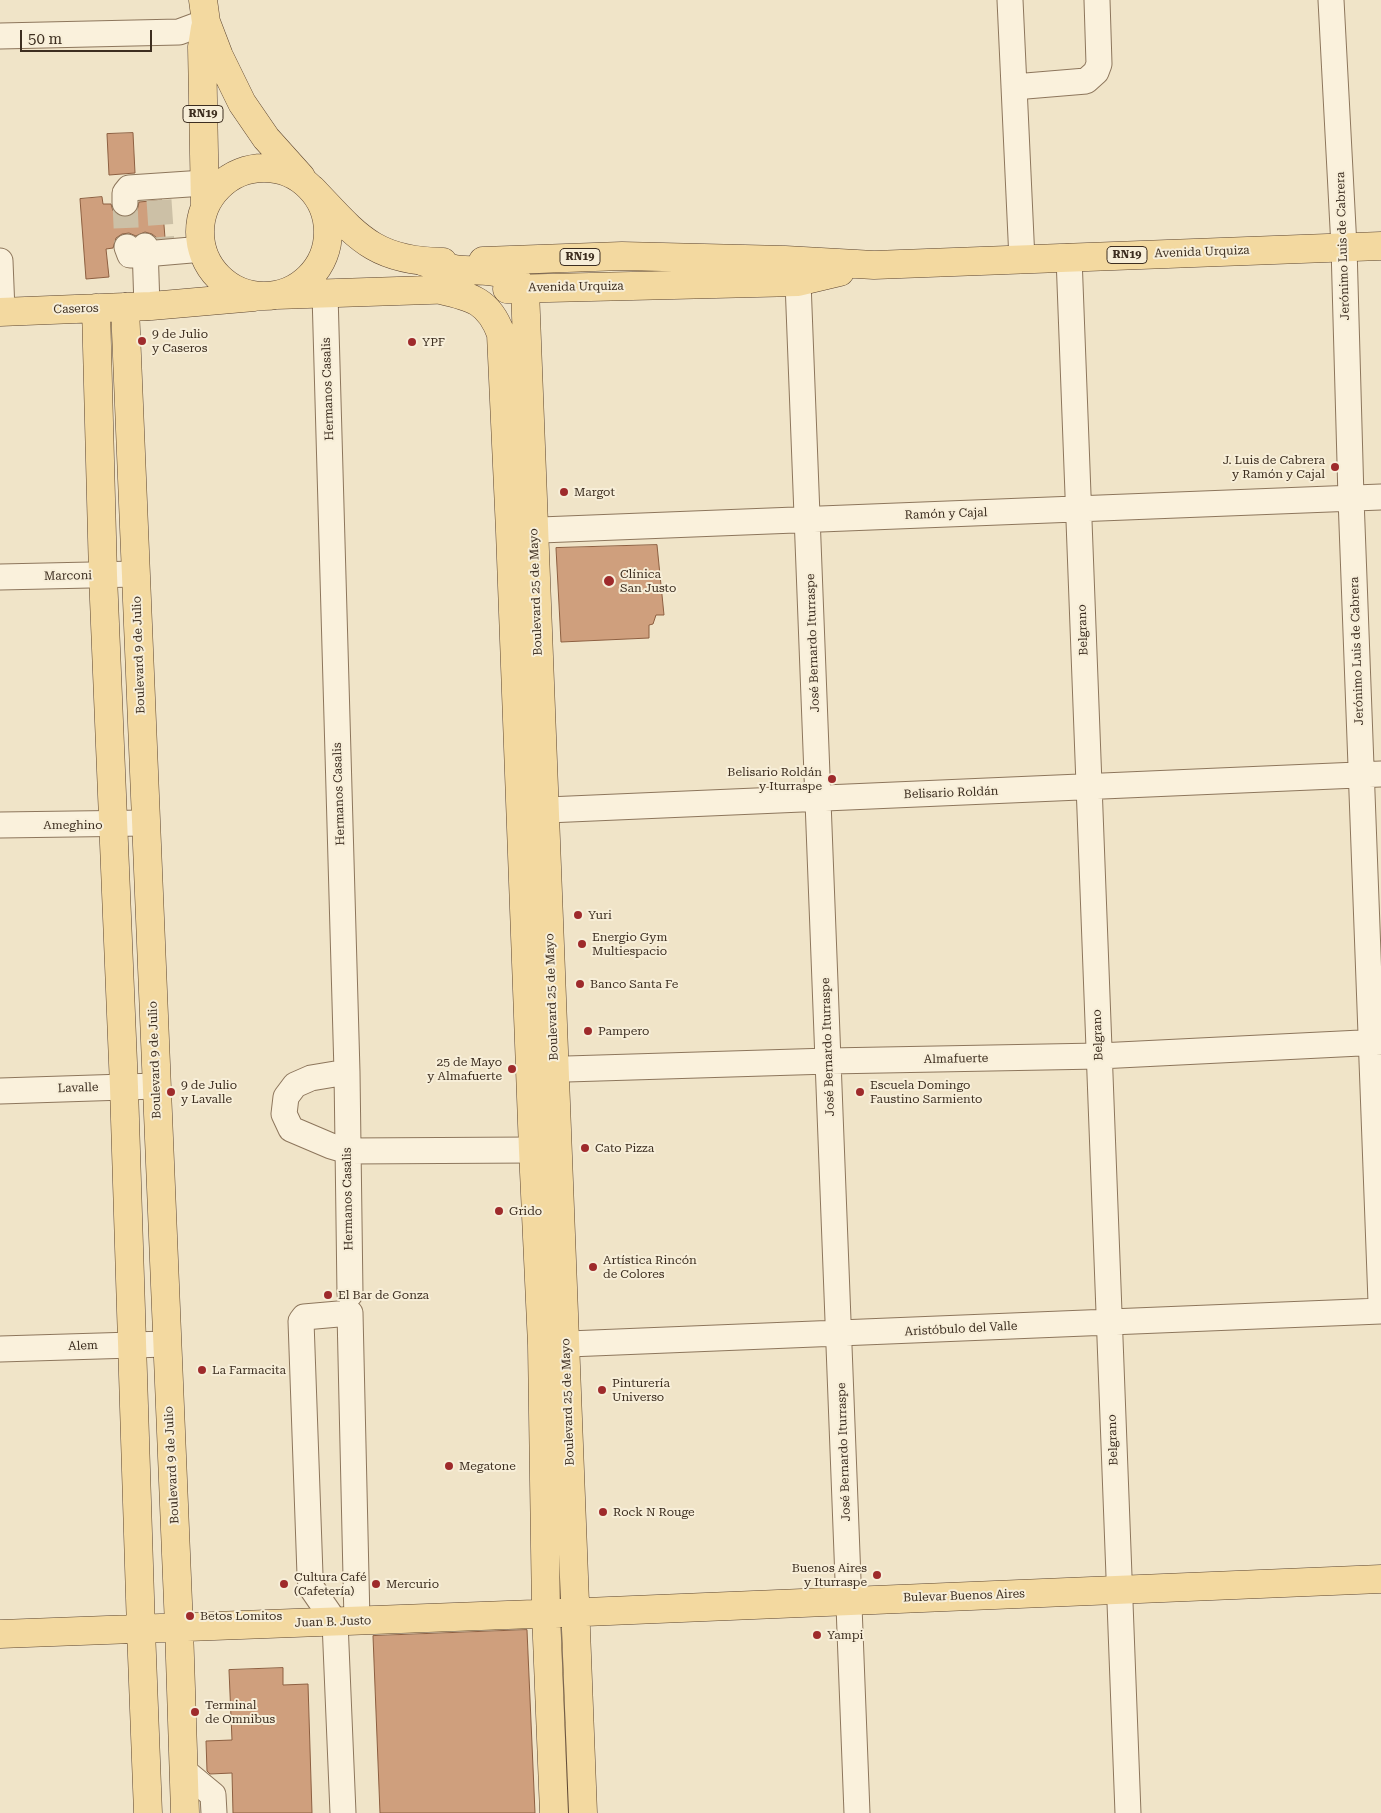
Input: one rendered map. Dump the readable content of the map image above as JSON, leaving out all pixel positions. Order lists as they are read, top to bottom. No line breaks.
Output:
{"streets":{"main road":["RN19","Avenida Urquiza","Caseros","Boulevard 25 de Mayo","Boulevard 9 de Julio","Bulevar Buenos Aires","Juan B. Justo"],"street":["Jerónimo Luis de Cabrera","Hermanos Casalis","Ramón y Cajal","Marconi","Belgrano","José Bernardo Iturraspe","Belisario Roldán","Ameghino","Almafuerte","Lavalle","Aristóbulo del Valle","Alem"]},"crossings":[["RN19","Avenida Urquiza"],["RN19","Caseros"],["Jerónimo Luis de Cabrera","Avenida Urquiza"],["Jerónimo Luis de Cabrera","Ramón y Cajal"],["Jerónimo Luis de Cabrera","Belisario Roldán"],["Jerónimo Luis de Cabrera","Almafuerte"],["Avenida Urquiza","Caseros"],["Avenida Urquiza","Hermanos Casalis"],["Avenida Urquiza","Boulevard 25 de Mayo"],["Avenida Urquiza","Belgrano"],["Avenida Urquiza","José Bernardo Iturraspe"],["Caseros","Boulevard 9 de Julio"],["Hermanos Casalis","Juan B. Justo"],["Ramón y Cajal","Boulevard 25 de Mayo"],["Ramón y Cajal","Belgrano"],["Ramón y Cajal","José Bernardo Iturraspe"],["Marconi","Boulevard 9 de Julio"],["Boulevard 25 de Mayo","Belisario Roldán"],["Boulevard 25 de Mayo","Almafuerte"],["Boulevard 25 de Mayo","Aristóbulo del Valle"],["Boulevard 25 de Mayo","Bulevar Buenos Aires"],["Boulevard 25 de Mayo","Juan B. Justo"],["Belgrano","Belisario Roldán"],["Belgrano","Almafuerte"],["Belgrano","Aristóbulo del Valle"],["Belgrano","Bulevar Buenos Aires"],["José Bernardo Iturraspe","Belisario Roldán"],["José Bernardo Iturraspe","Almafuerte"],["José Bernardo Iturraspe","Aristóbulo del Valle"],["José Bernardo Iturraspe","Bulevar Buenos Aires"],["Boulevard 9 de Julio","Ameghino"],["Boulevard 9 de Julio","Lavalle"],["Boulevard 9 de Julio","Alem"],["Boulevard 9 de Julio","Juan B. Justo"],["Bulevar Buenos Aires","Juan B. Justo"]],"places":["9 de Julio y Caseros","YPF","J. Luis de Cabrera y Ramón y Cajal","Margot","Clínica San Justo","Belisario Roldán y Iturraspe","Yuri","Energio Gym Multiespacio","Banco Santa Fe","Pampero","25 de Mayo y Almafuerte","9 de Julio y Lavalle","Escuela Domingo Faustino Sarmiento","Cato Pizza","Grido","Artística Rincón de Colores","El Bar de Gonza","La Farmacita","Pinturería Universo","Megatone","Rock N Rouge","Buenos Aires y Iturraspe","Cultura Café (Cafetería)","Mercurio","Betos Lomitos","Yampi","Terminal de Omnibus"],"scale_bar":"50 m"}
